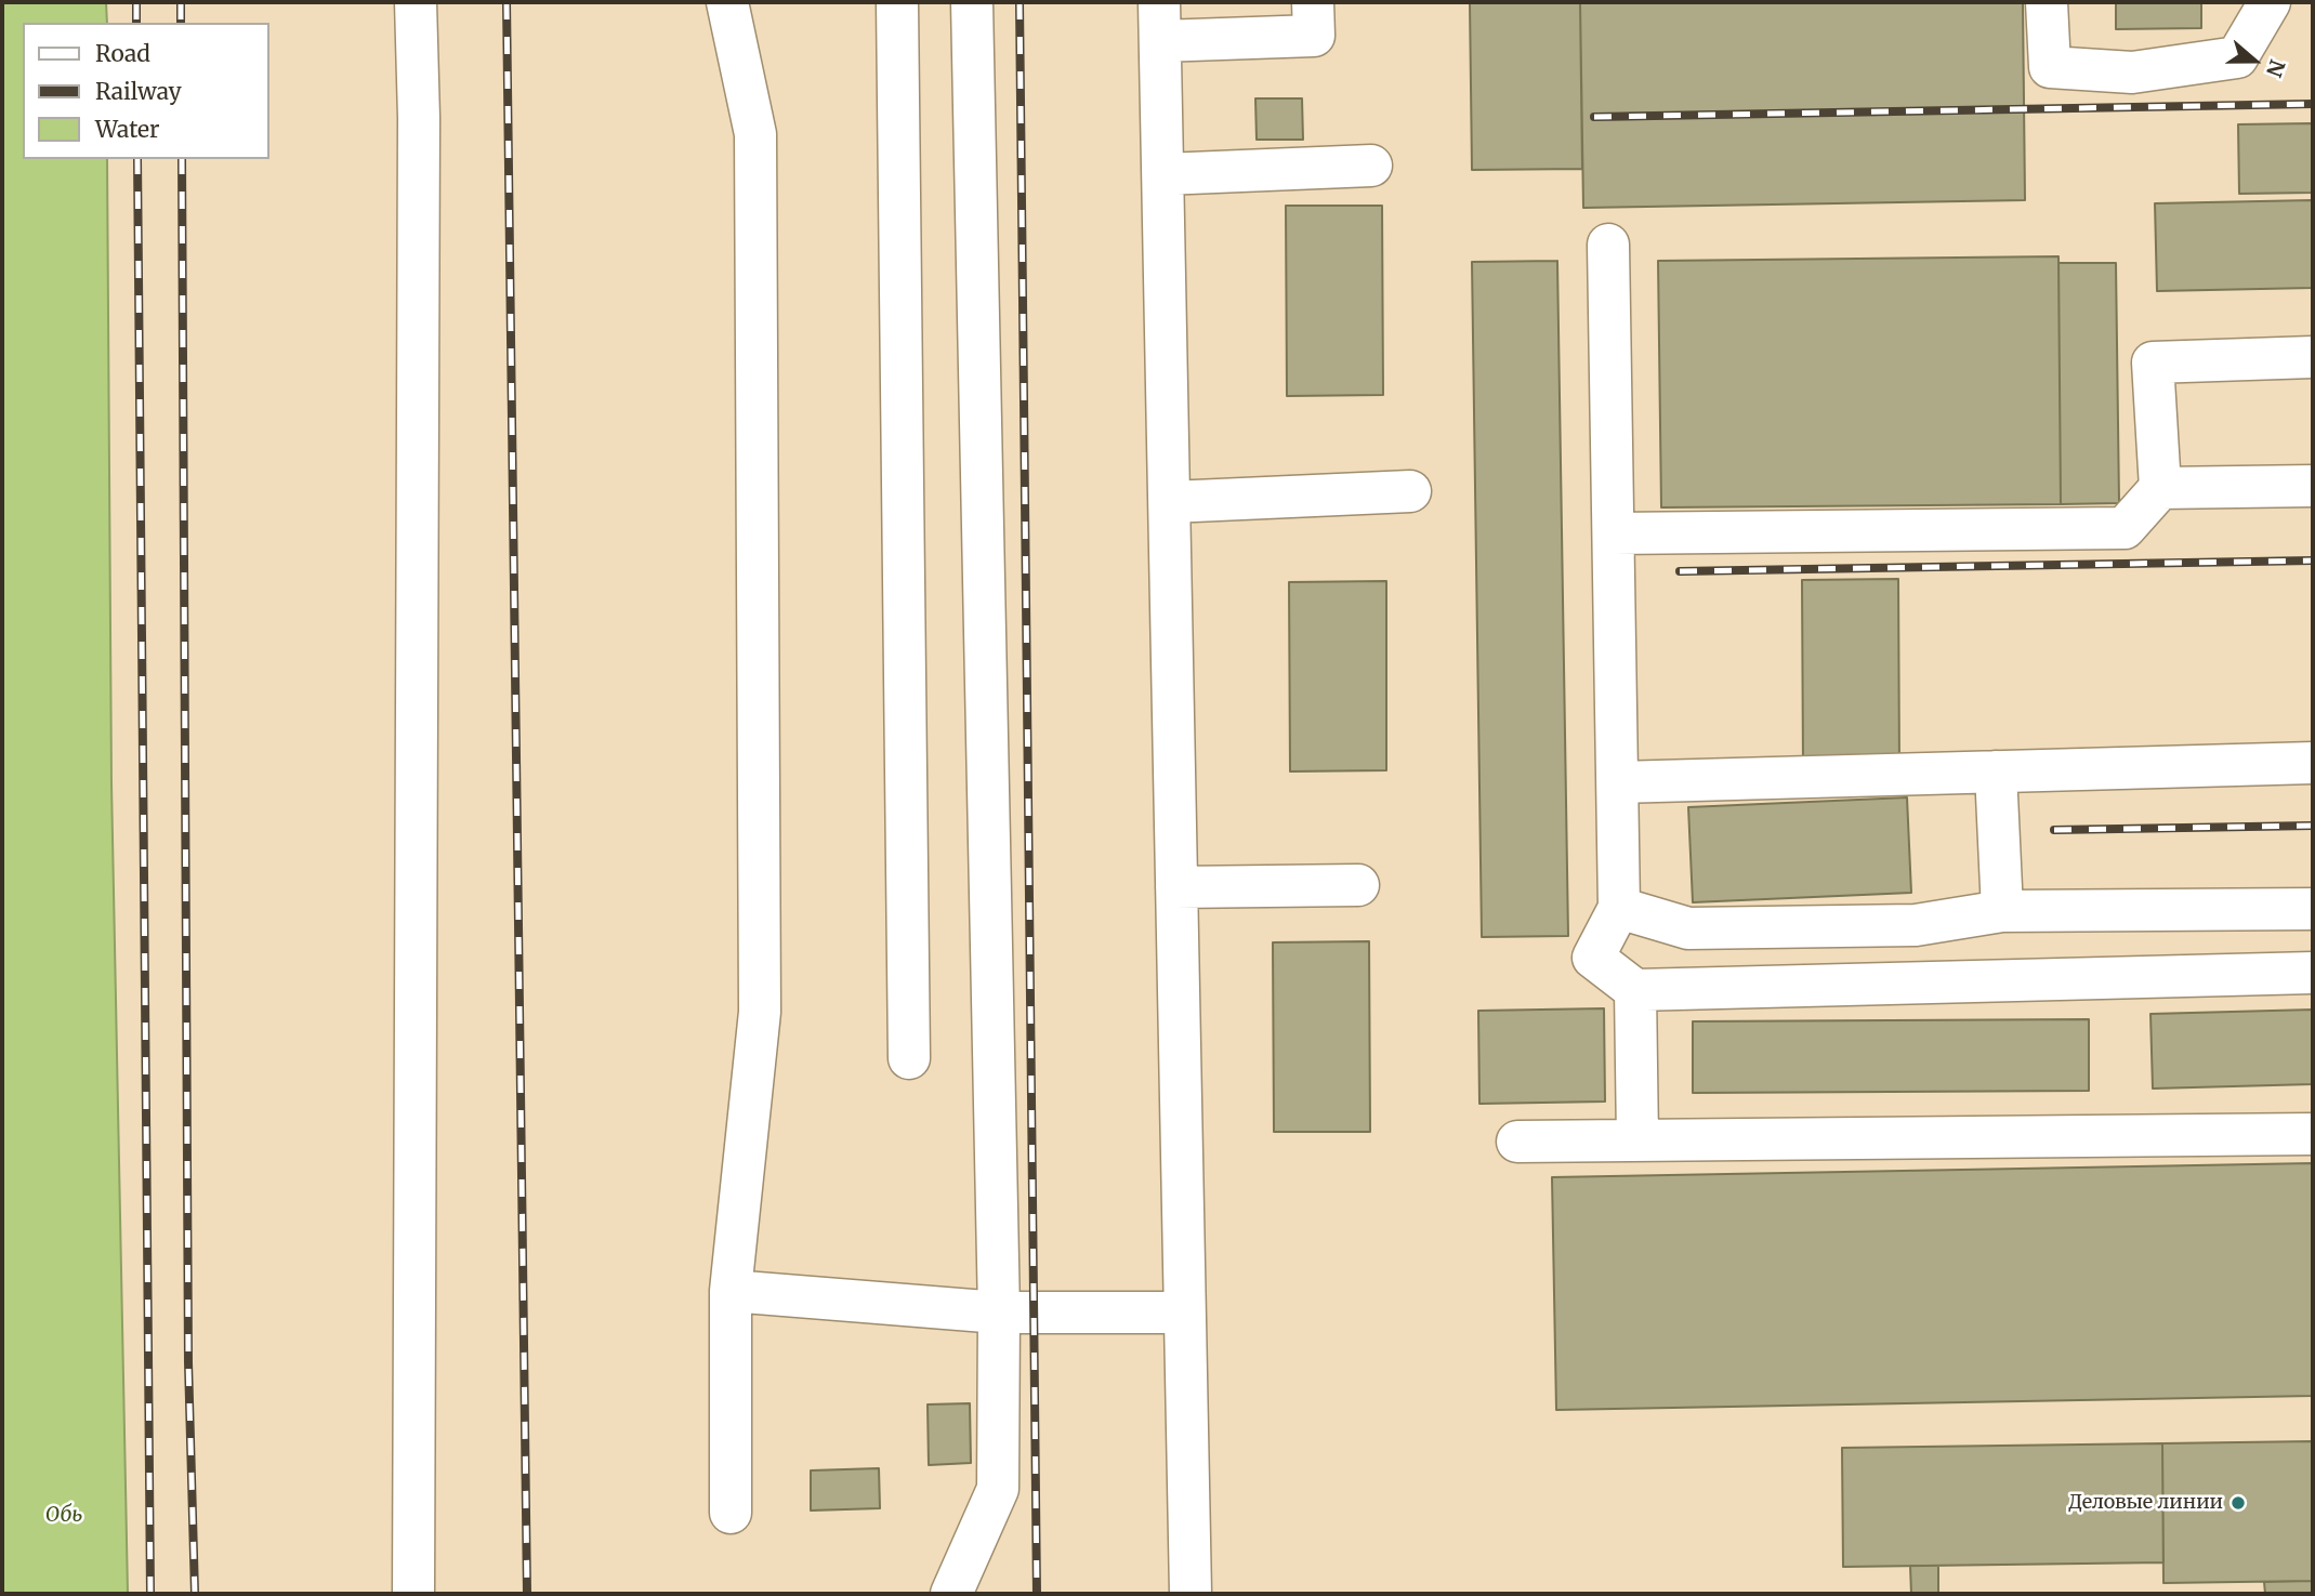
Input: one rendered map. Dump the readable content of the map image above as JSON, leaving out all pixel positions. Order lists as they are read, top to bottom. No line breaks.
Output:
{"water":["Обь"],"places":["Деловые линии"],"legend":["Road","Railway","Water"],"north":"right"}
